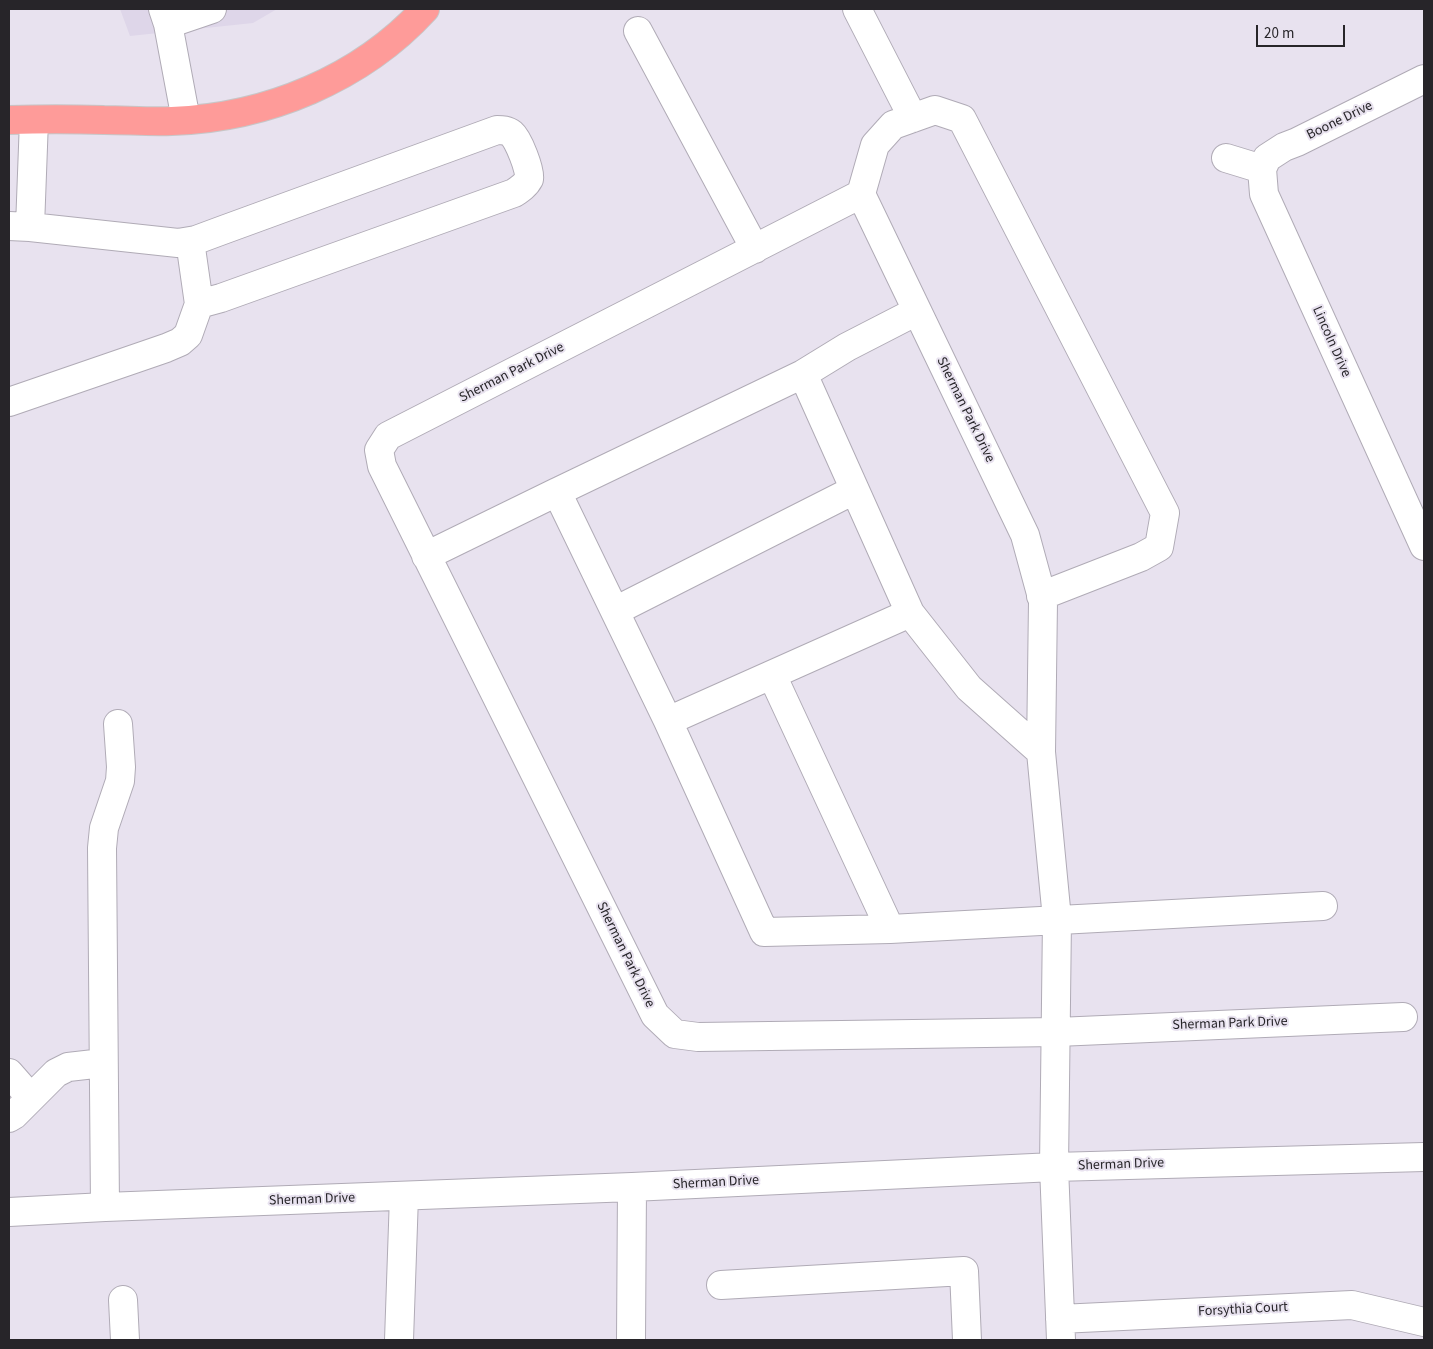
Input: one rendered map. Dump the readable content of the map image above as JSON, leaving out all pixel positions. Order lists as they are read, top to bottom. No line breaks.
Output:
{"streets":{"street":["Boone Drive","Lincoln Drive","Sherman Park Drive","Sherman Drive","Forsythia Court"]},"crossings":[["Boone Drive","Lincoln Drive"],["Sherman Park Drive","Sherman Drive"],["Sherman Park Drive","Forsythia Court"]],"scale_bar":"20 m"}
